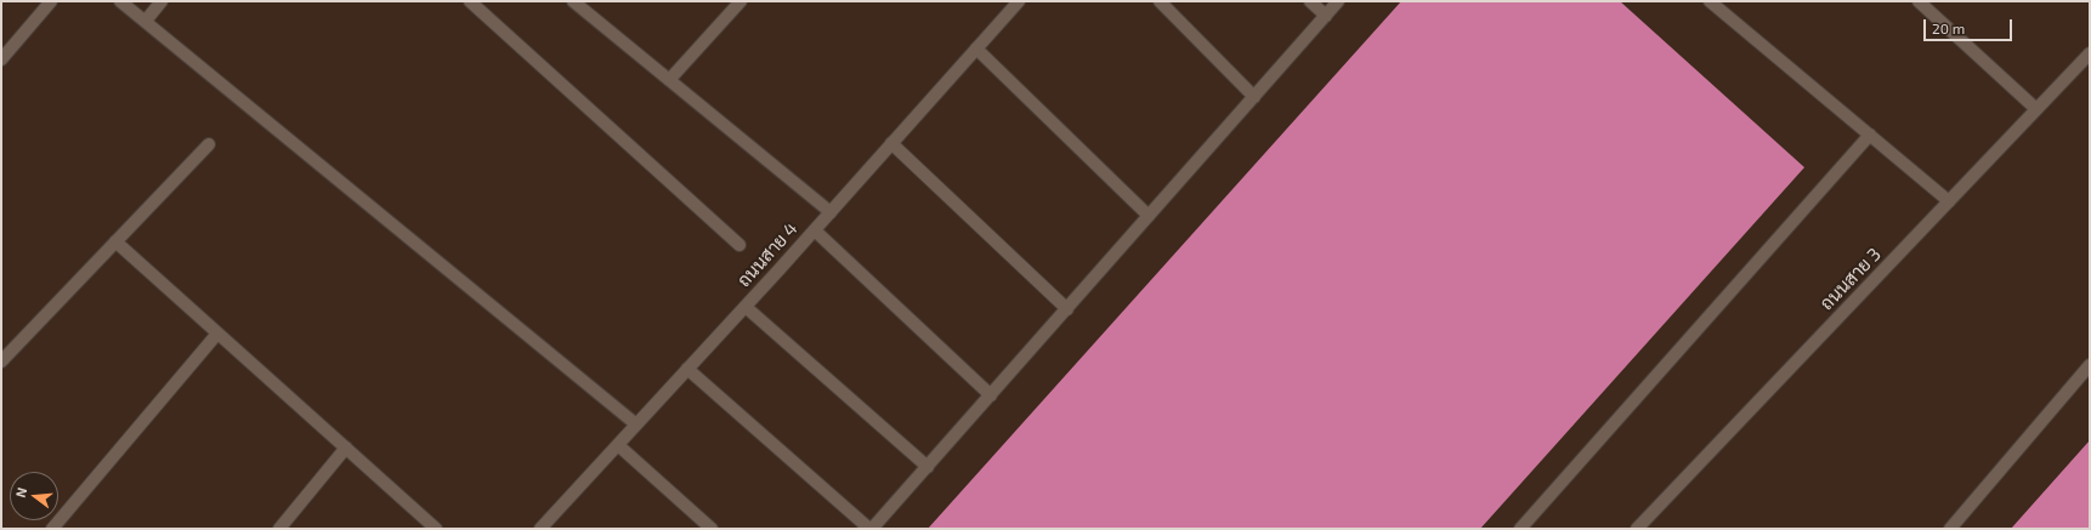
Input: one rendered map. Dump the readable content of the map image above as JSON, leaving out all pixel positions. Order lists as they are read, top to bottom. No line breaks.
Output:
{"streets":{"street":["ถนนสาย 4","ถนนสาย 3"]},"scale_bar":"20 m","north":"left"}
